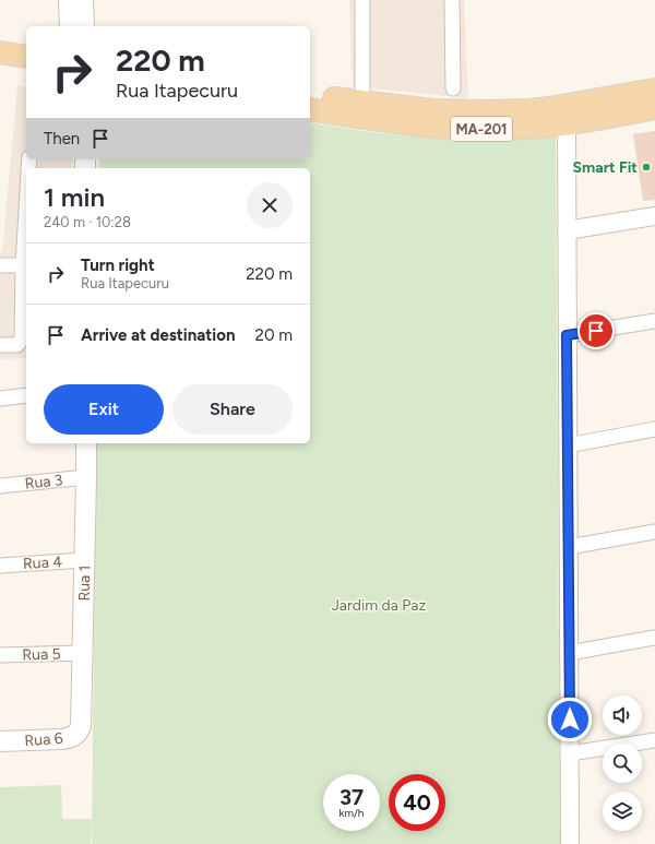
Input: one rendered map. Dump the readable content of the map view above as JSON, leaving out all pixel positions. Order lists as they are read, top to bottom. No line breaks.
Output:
{"streets":{"main road":["MA-201","Rua 1","Rua 6"],"street":["Rua 3","Rua 4","Rua 5"]},"crossings":[["Rua 3","Rua 1"],["Rua 4","Rua 1"],["Rua 1","Rua 5"],["Rua 1","Rua 6"]],"parks":["Jardim da Paz"],"places":["Smart Fit"],"page":{"turn":["220 m","Rua Itapecuru"],"then":"Then","heading":["1 min","240 m · 10:28"],"list":[{"name":"Turn right","note":"Rua Itapecuru","value":"220 m"},{"name":"Arrive at destination","value":"20 m"}],"buttons":["Exit","Share"],"speed":"37 km/h","limit":"40"}}
